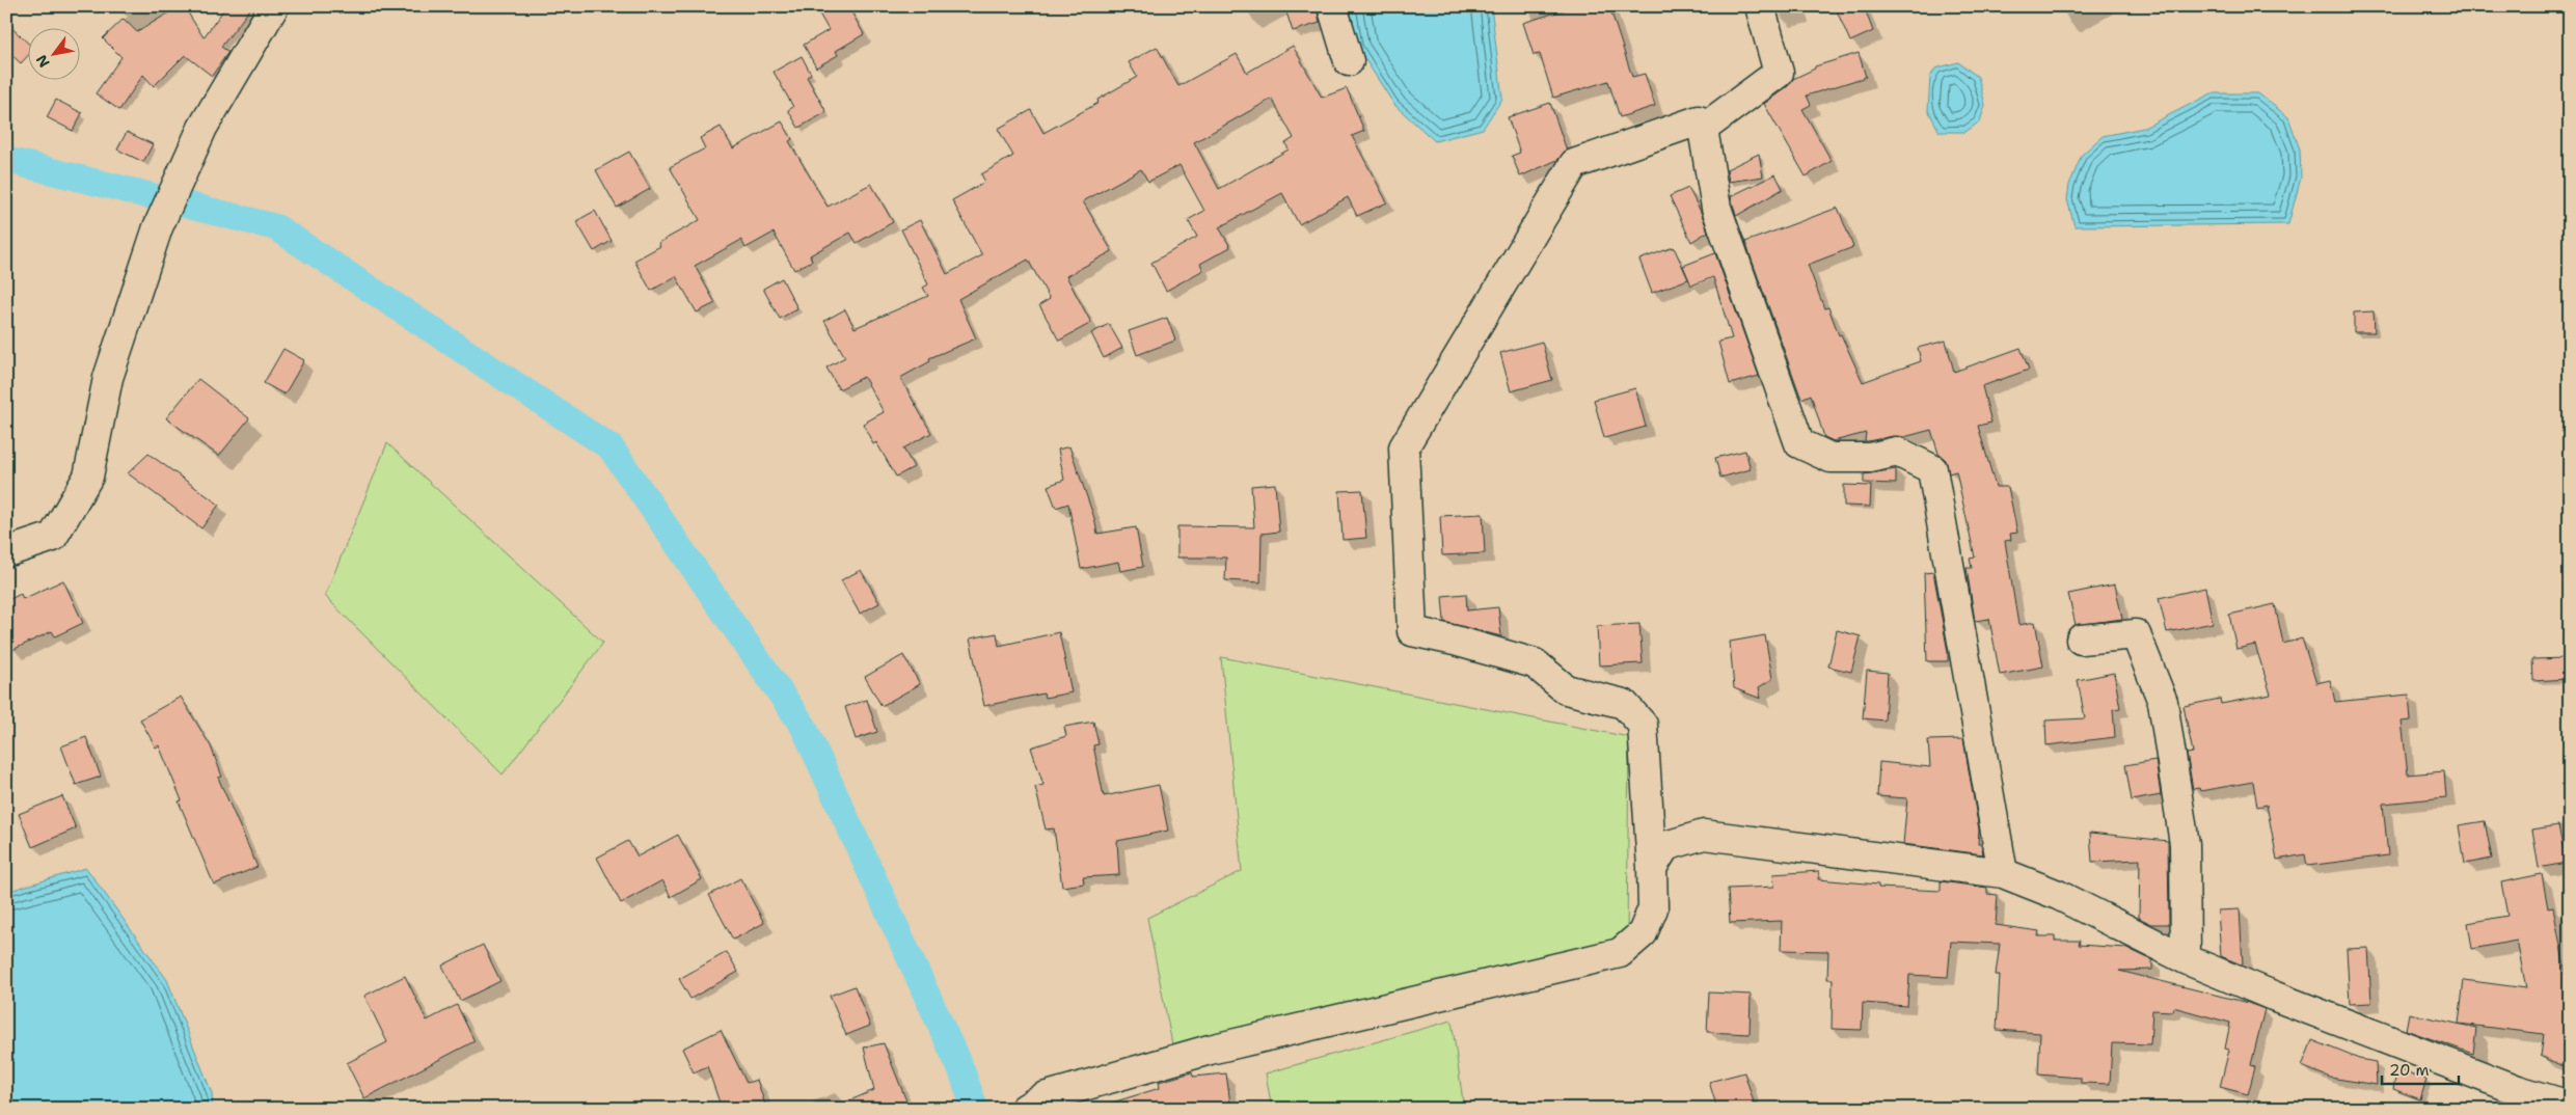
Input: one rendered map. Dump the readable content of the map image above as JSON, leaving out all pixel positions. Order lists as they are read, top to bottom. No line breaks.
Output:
{"scale_bar":"20 m","north":"bottom left"}
